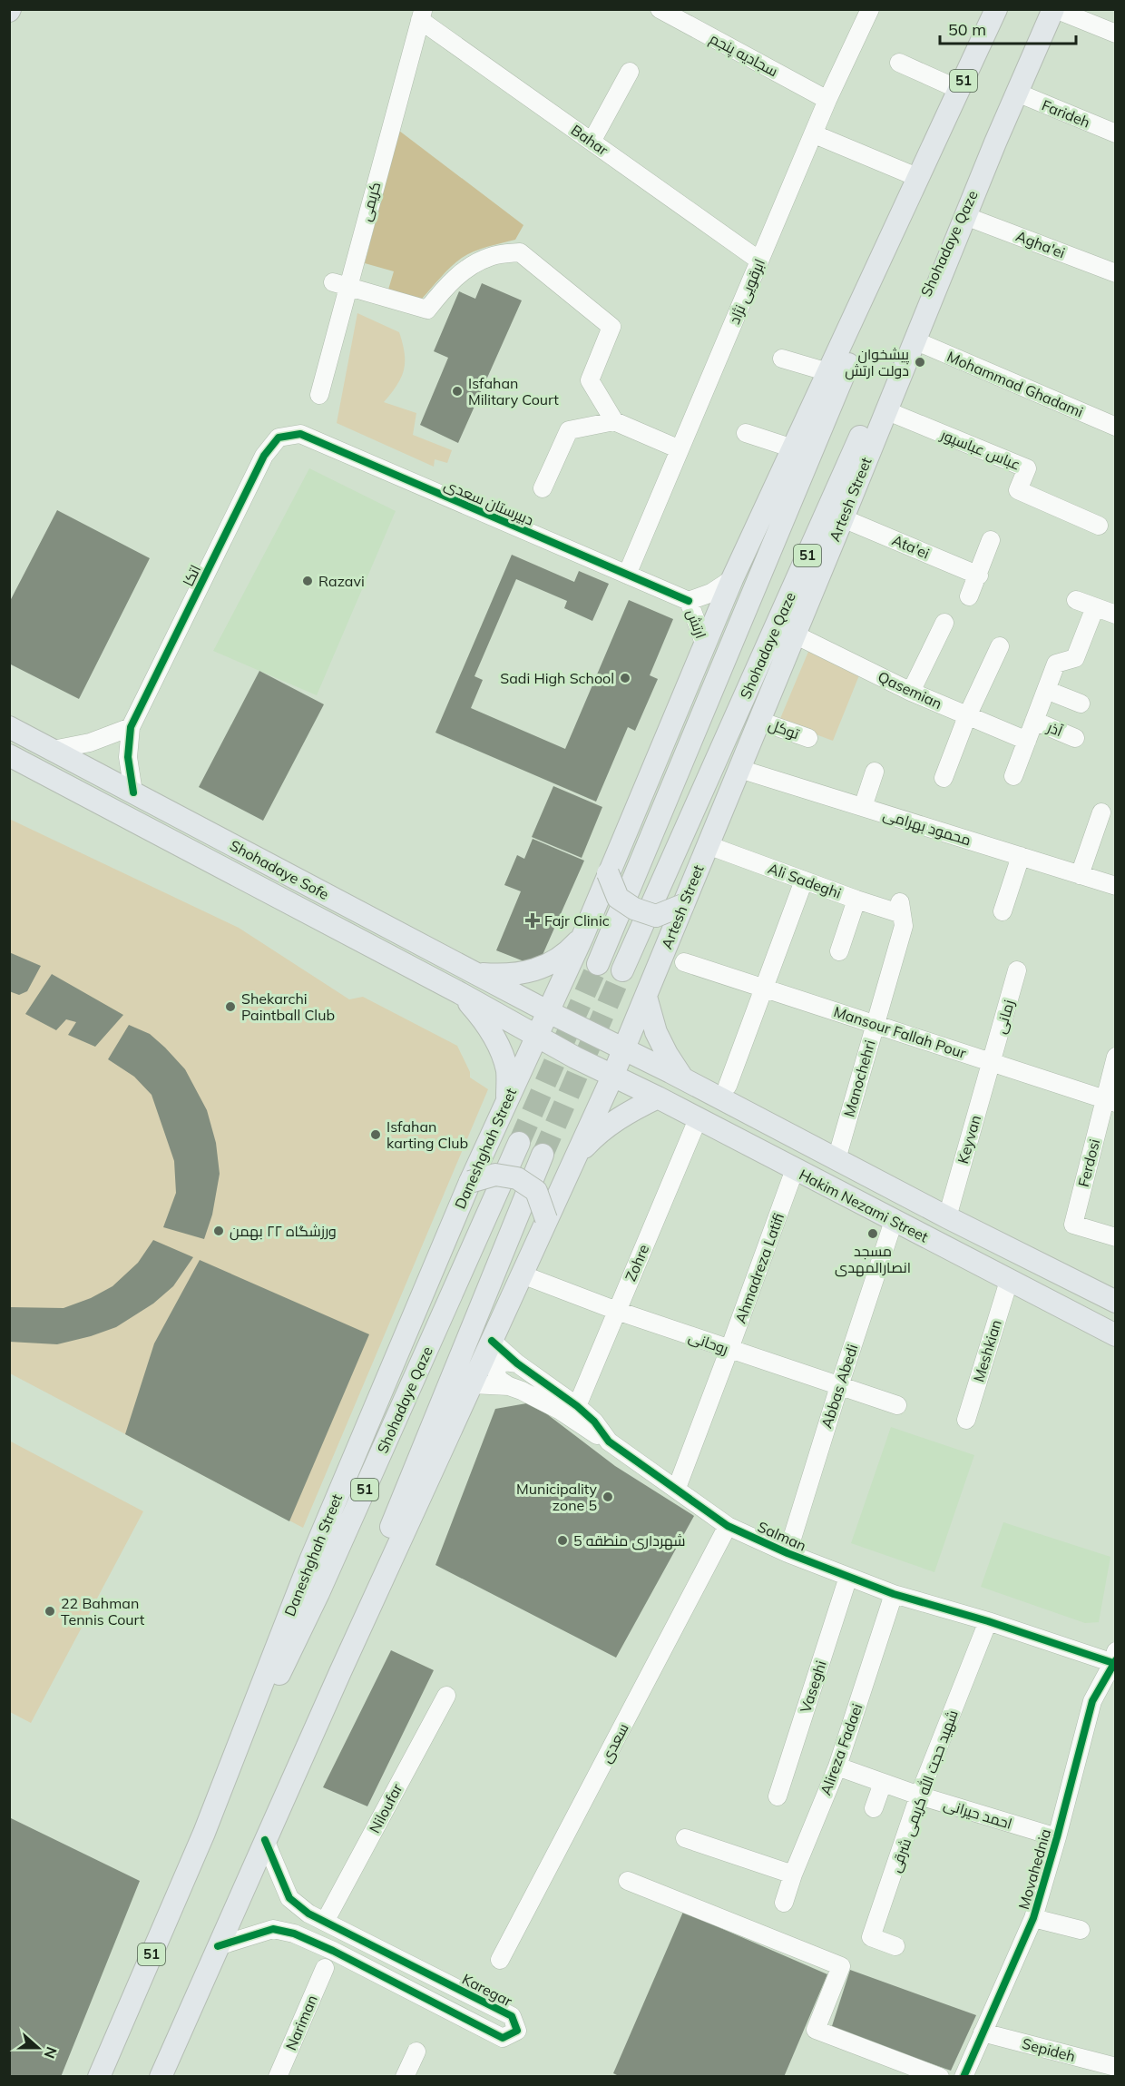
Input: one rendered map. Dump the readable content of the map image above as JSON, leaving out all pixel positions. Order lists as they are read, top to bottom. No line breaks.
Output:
{"streets":{"main road":["51","Shohadaye Qaze","Artesh Street","Shohadaye Sofe","Daneshghah Street","Hakim Nezami Street"],"street":["سجادیه پنجم","Farideh","Bahar","کریمی","Agha'ei","ابرقویی نژاد","Mohammad Ghadami","عباس عباسپور","دبیرستان سعدی","Ata'ei","اتکا","ارتش","Qasemian","توکل","آذر","محمود بهرامی","Ali Sadeghi","زمانی","Mansour Fallah Pour","Manochehri","Keyvan","Ferdosi","Zohre","Ahmadreza Latifi","روحانی","Meshkian","Abbas Abedi","Salman","Vaseghi","سعدی","Alireza Fadaei","شهید حجت الله کریمی شرقی","Niloufar","احمد حیرانی","Movahednia","Karegar","Nariman","Sepideh"]},"crossings":[["سجادیه پنجم","ابرقویی نژاد"],["51","Karegar"],["Farideh","Artesh Street"],["Bahar","کریمی"],["Bahar","ابرقویی نژاد"],["Shohadaye Qaze","Artesh Street"],["Shohadaye Qaze","Daneshghah Street"],["Agha'ei","Artesh Street"],["ابرقویی نژاد","دبیرستان سعدی"],["Mohammad Ghadami","Artesh Street"],["عباس عباسپور","Artesh Street"],["Artesh Street","Ata'ei"],["Artesh Street","Qasemian"],["Artesh Street","توکل"],["Artesh Street","محمود بهرامی"],["Artesh Street","Ali Sadeghi"],["Artesh Street","Hakim Nezami Street"],["دبیرستان سعدی","اتکا"],["دبیرستان سعدی","ارتش"],["Shohadaye Sofe","Daneshghah Street"],["Shohadaye Sofe","Hakim Nezami Street"],["Ali Sadeghi","Manochehri"],["زمانی","Mansour Fallah Pour"],["زمانی","Keyvan"],["Mansour Fallah Pour","Manochehri"],["Mansour Fallah Pour","Keyvan"],["Mansour Fallah Pour","Ferdosi"],["Manochehri","Hakim Nezami Street"],["Keyvan","Hakim Nezami Street"],["Hakim Nezami Street","Zohre"],["Hakim Nezami Street","Ahmadreza Latifi"],["Hakim Nezami Street","Meshkian"],["Hakim Nezami Street","Abbas Abedi"],["Zohre","روحانی"],["Zohre","Salman"],["Ahmadreza Latifi","روحانی"],["Ahmadreza Latifi","Salman"],["روحانی","Abbas Abedi"],["Abbas Abedi","Salman"],["Salman","Vaseghi"],["Salman","سعدی"],["Salman","Alireza Fadaei"],["Salman","شهید حجت الله کریمی شرقی"],["Salman","Movahednia"],["Alireza Fadaei","احمد حیرانی"],["شهید حجت الله کریمی شرقی","احمد حیرانی"],["Niloufar","Karegar"],["احمد حیرانی","Movahednia"],["Movahednia","Sepideh"]],"places":{"other":["پیشخوان دولت ارتش","Isfahan Military Court","Razavi","Sadi High School","Shekarchi Paintball Club","Isfahan karting Club","ورزشگاه ۲۲ بهمن","مسجد انصارالمهدی","Municipality zone 5","شهرداری منطقه 5","22 Bahman Tennis Court"],"health":["Fajr Clinic"]},"scale_bar":"50 m","north":"right"}
